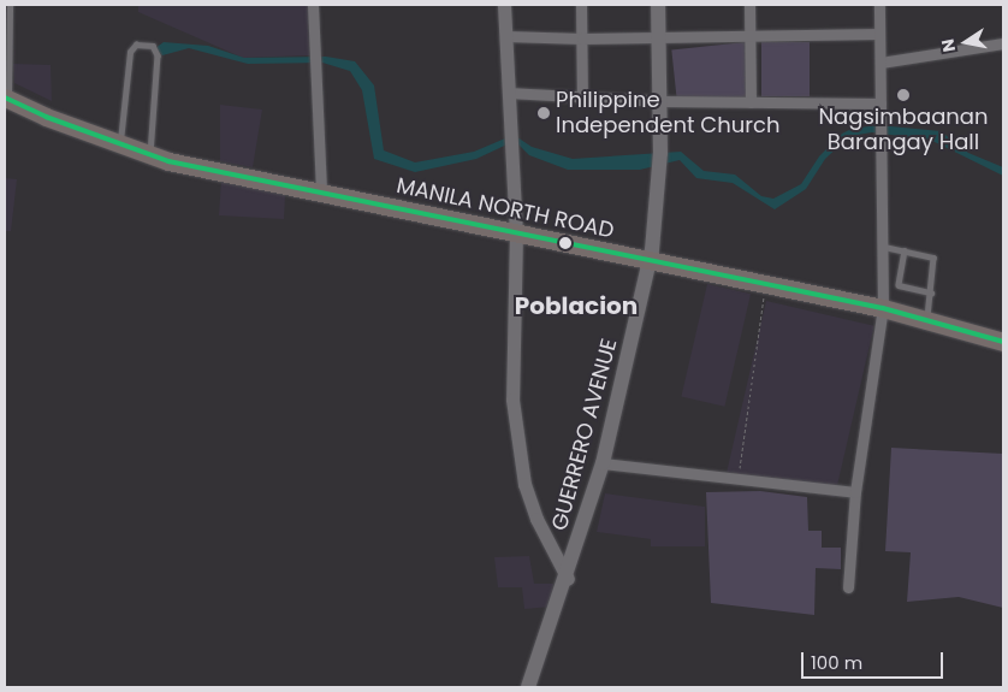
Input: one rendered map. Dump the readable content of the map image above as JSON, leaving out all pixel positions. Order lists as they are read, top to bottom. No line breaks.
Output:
{"streets":{"highway":["MANILA NORTH ROAD"],"main road":["GUERRERO AVENUE"]},"crossings":[["MANILA NORTH ROAD","GUERRERO AVENUE"]],"districts":["Poblacion"],"places":["Nagsimbaanan Barangay Hall","Philippine Independent Church"],"scale_bar":"100 m","north":"left"}
